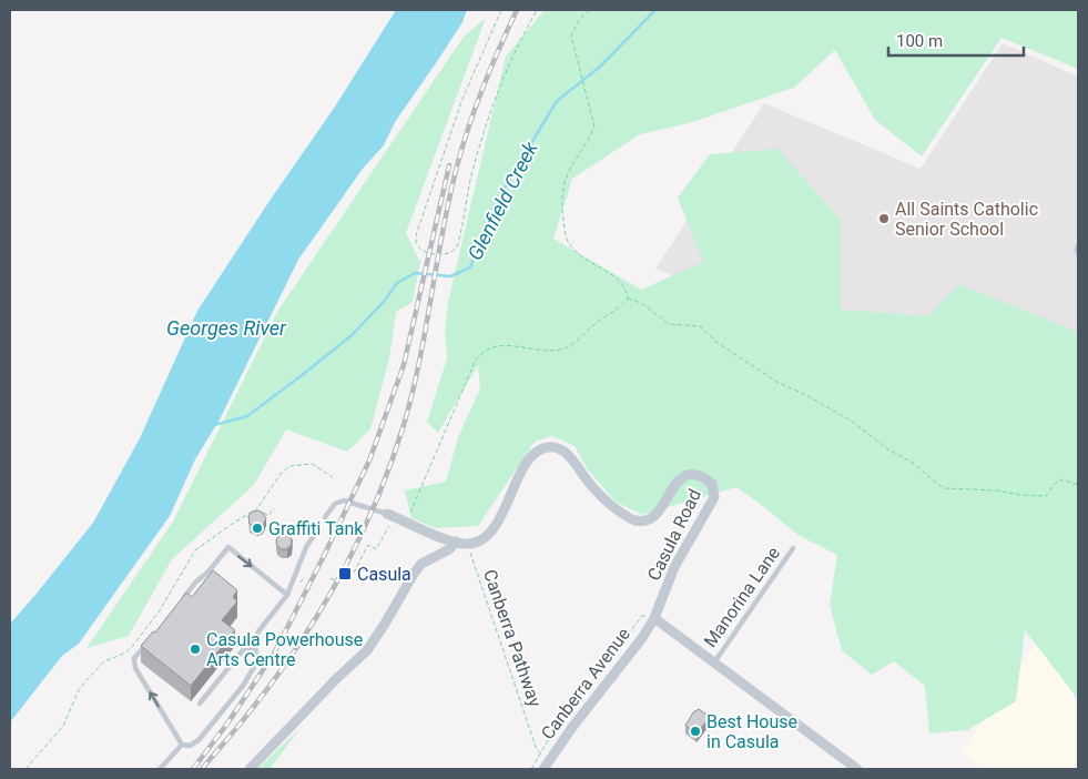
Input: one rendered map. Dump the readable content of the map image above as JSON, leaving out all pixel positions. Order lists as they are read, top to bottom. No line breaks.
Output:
{"streets":{"street":["Casula Road","Canberra Avenue"],"lane":["Manorina Lane"],"path":["Canberra Pathway"]},"crossings":[["Casula Road","Canberra Pathway"],["Casula Road","Canberra Avenue"]],"water":["Glenfield Creek","Georges River"],"places":{"other":["All Saints Catholic Senior School","Graffiti Tank","Casula Powerhouse Arts Centre","Best House in Casula"],"transit":["Casula"]},"scale_bar":"100 m"}
